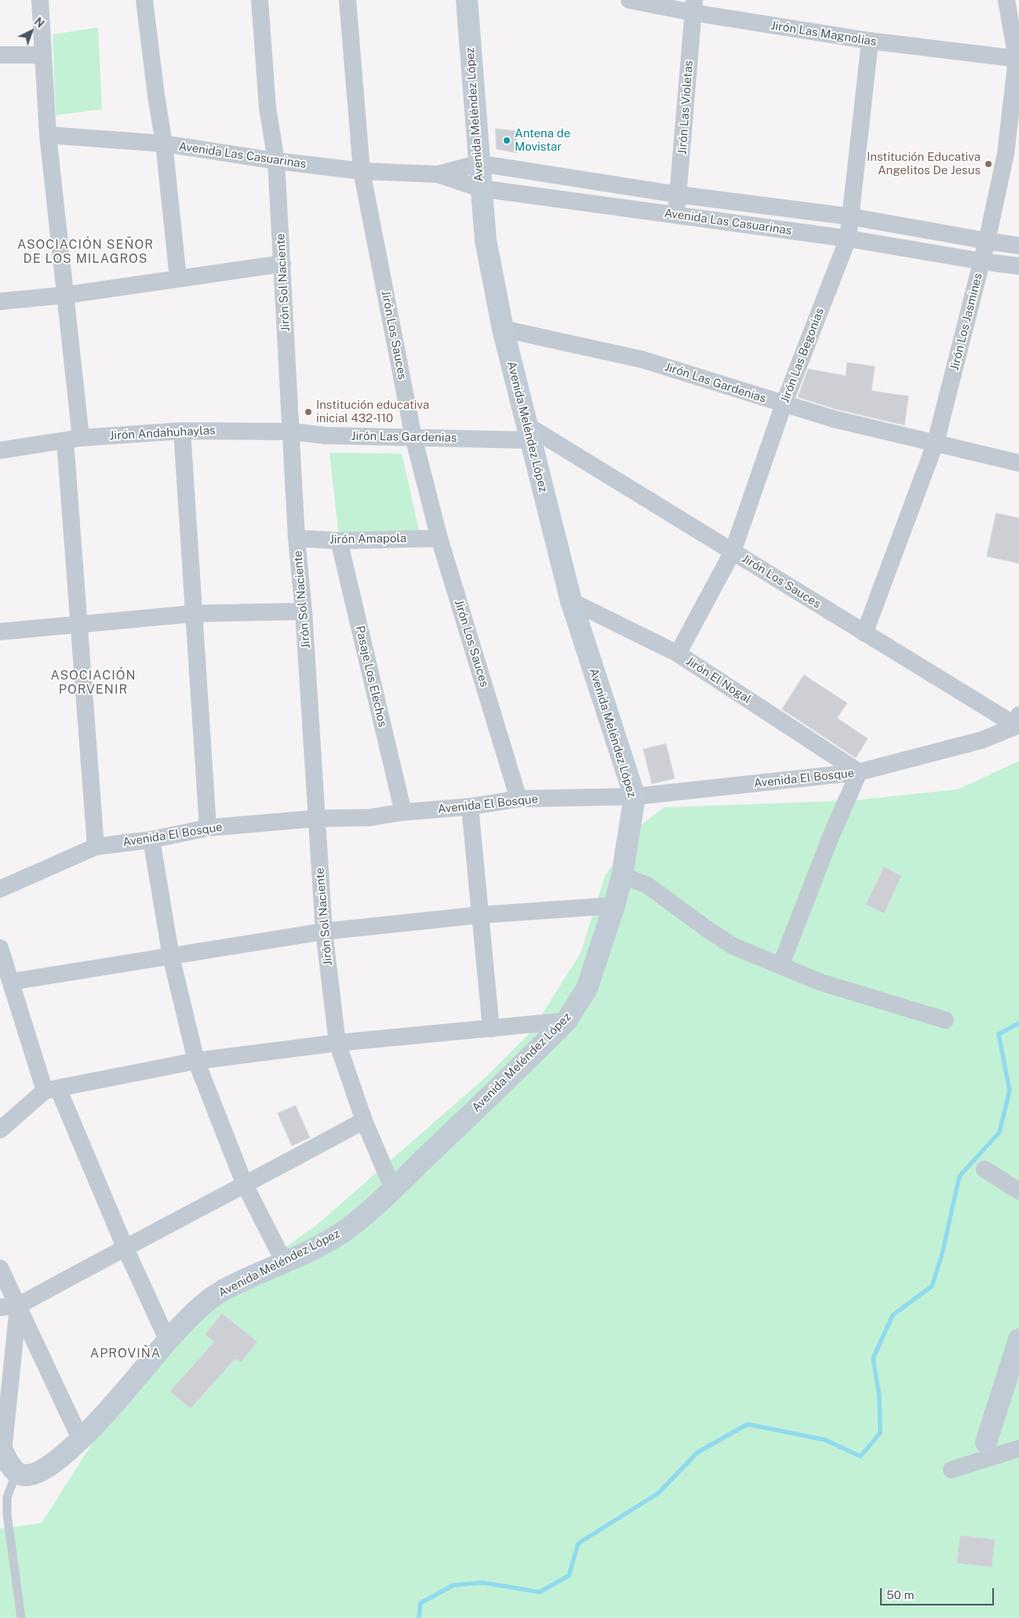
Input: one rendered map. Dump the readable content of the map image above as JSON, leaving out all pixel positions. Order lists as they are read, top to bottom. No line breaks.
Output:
{"streets":{"street":["Jirón Las Magnolias","Jirón Las Violetas","Avenida Meléndez López","Avenida Las Casuarinas","Jirón Sol Naciente","Jirón Los Jasmines","Jirón Los Sauces","Jirón Las Begonias","Jirón Las Gardenias","Jirón Andahuhaylas","Jirón Amapola","Pasaje Los Elechos","Jirón El Nogal","Avenida El Bosque"]},"crossings":[["Jirón Las Magnolias","Jirón Las Violetas"],["Jirón Las Magnolias","Jirón Los Jasmines"],["Jirón Las Magnolias","Jirón Las Begonias"],["Jirón Las Violetas","Avenida Las Casuarinas"],["Avenida Meléndez López","Avenida Las Casuarinas"],["Avenida Meléndez López","Jirón Sol Naciente"],["Avenida Meléndez López","Jirón Los Sauces"],["Avenida Meléndez López","Jirón Las Gardenias"],["Avenida Meléndez López","Jirón El Nogal"],["Avenida Meléndez López","Avenida El Bosque"],["Avenida Las Casuarinas","Jirón Sol Naciente"],["Avenida Las Casuarinas","Jirón Los Jasmines"],["Avenida Las Casuarinas","Jirón Los Sauces"],["Avenida Las Casuarinas","Jirón Las Begonias"],["Jirón Sol Naciente","Jirón Andahuhaylas"],["Jirón Sol Naciente","Jirón Amapola"],["Jirón Sol Naciente","Avenida El Bosque"],["Jirón Los Jasmines","Jirón Los Sauces"],["Jirón Los Jasmines","Jirón Las Gardenias"],["Jirón Los Sauces","Jirón Las Begonias"],["Jirón Los Sauces","Jirón Las Gardenias"],["Jirón Los Sauces","Jirón Amapola"],["Jirón Los Sauces","Avenida El Bosque"],["Jirón Las Begonias","Jirón Las Gardenias"],["Jirón Las Begonias","Jirón El Nogal"],["Jirón Las Gardenias","Jirón Andahuhaylas"],["Jirón Amapola","Pasaje Los Elechos"],["Pasaje Los Elechos","Avenida El Bosque"],["Jirón El Nogal","Avenida El Bosque"]],"districts":["ASOCIACIÓN SEÑOR DE LOS MILAGROS","ASOCIACIÓN PORVENIR","APROVIÑA"],"places":["Antena de Movistar","Institución Educativa Angelitos De Jesus","Institución educativa inicial 432-110"],"scale_bar":"50 m","north":"top right"}
